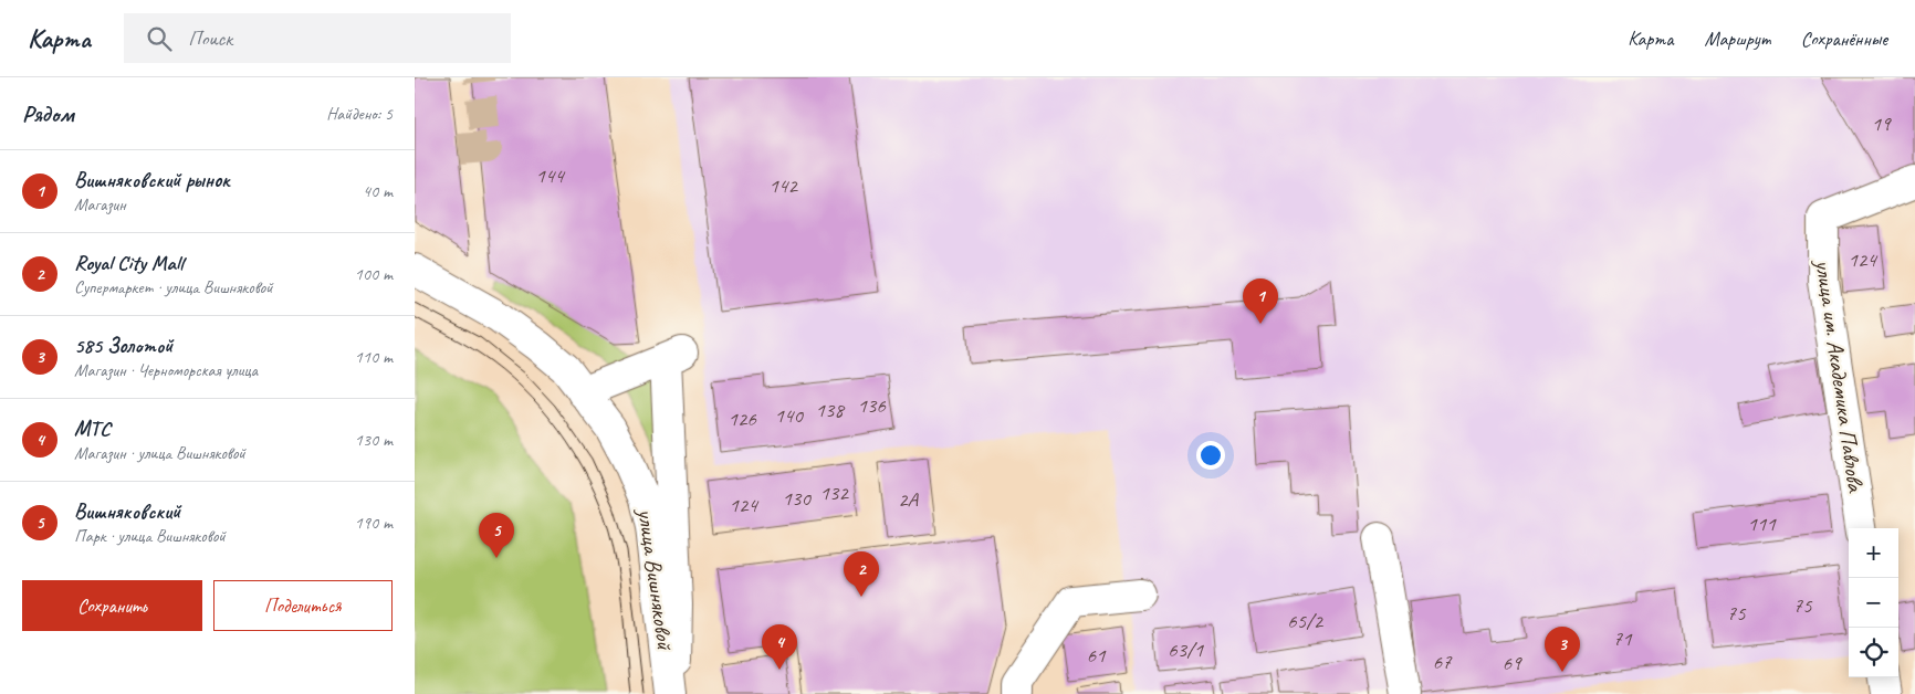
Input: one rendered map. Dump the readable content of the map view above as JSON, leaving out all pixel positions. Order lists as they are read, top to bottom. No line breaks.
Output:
{"streets":{"street":["улица им. Академика Павлова","улица Вишняковой"]},"house_numbers":["19","144","142","124","136","138","140","126","132","130","2А","124","111","75","75","65/2","71","63/1","61","67","69"],"page":{"header":"Карта","search":"Поиск","nav":["Карта","Маршрут","Сохранённые"],"heading":["Рядом","Найдено: 5"],"list":[{"mark":"1","name":"Вишняковский рынок","note":"Магазин","value":"40 m"},{"mark":"2","name":"Royal City Mall","note":"Супермаркет · улица Вишняковой","value":"100 m"},{"mark":"3","name":"585 Золотой","note":"Магазин · Черноморская улица","value":"110 m"},{"mark":"4","name":"МТС","note":"Магазин · улица Вишняковой","value":"130 m"},{"mark":"5","name":"Вишняковский","note":"Парк · улица Вишняковой","value":"190 m"}],"pins":["1","5","2","4","3"],"map_buttons":["+","−"],"buttons":["Сохранить","Поделиться"]}}
